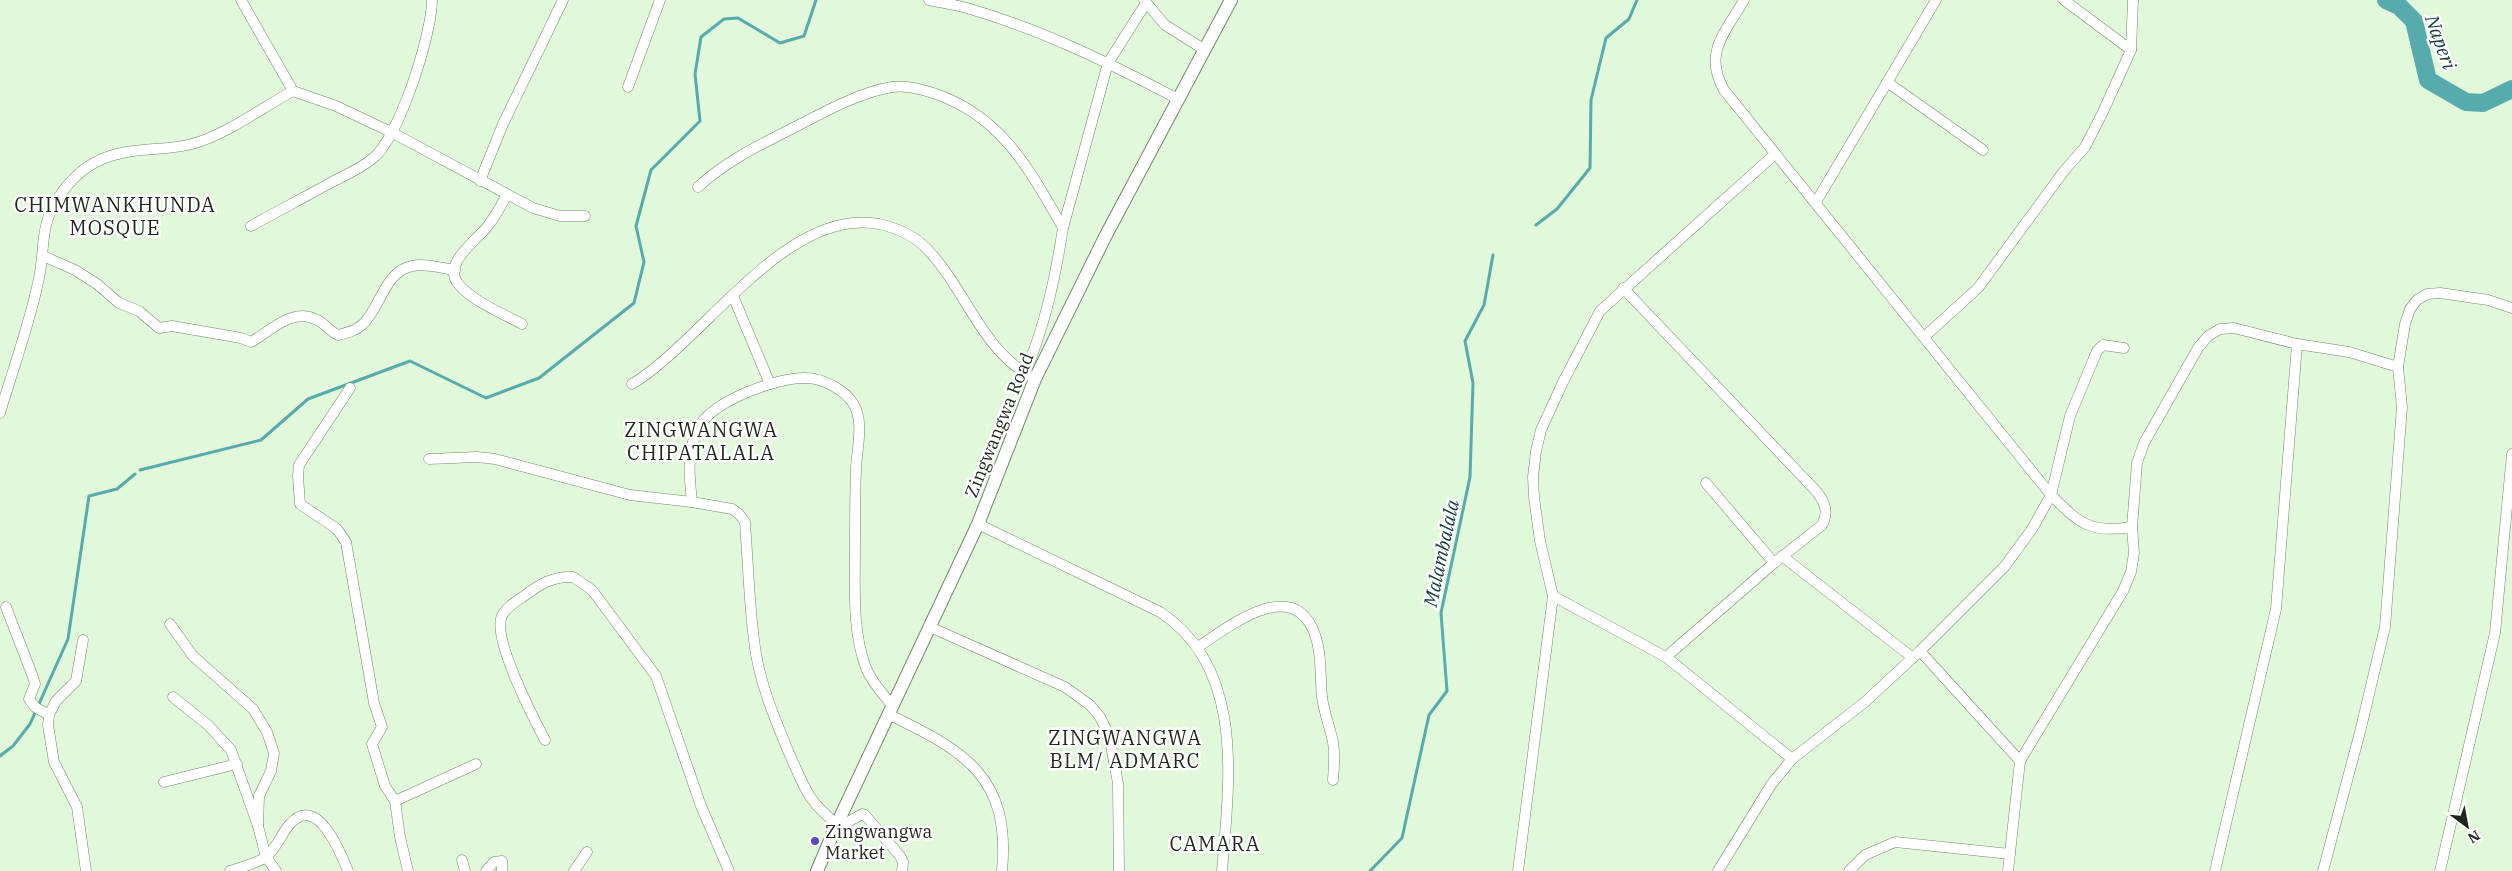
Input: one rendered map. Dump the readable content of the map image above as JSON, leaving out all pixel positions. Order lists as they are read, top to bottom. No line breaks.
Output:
{"streets":{"street":["Zingwangwa Road"]},"districts":["CHIMWANKHUNDA MOSQUE","ZINGWANGWA CHIPATALALA","ZINGWANGWA BLM/ ADMARC","CAMARA"],"water":["Naperi","Malambalala"],"places":["Zingwangwa Market"],"north":"bottom right"}
